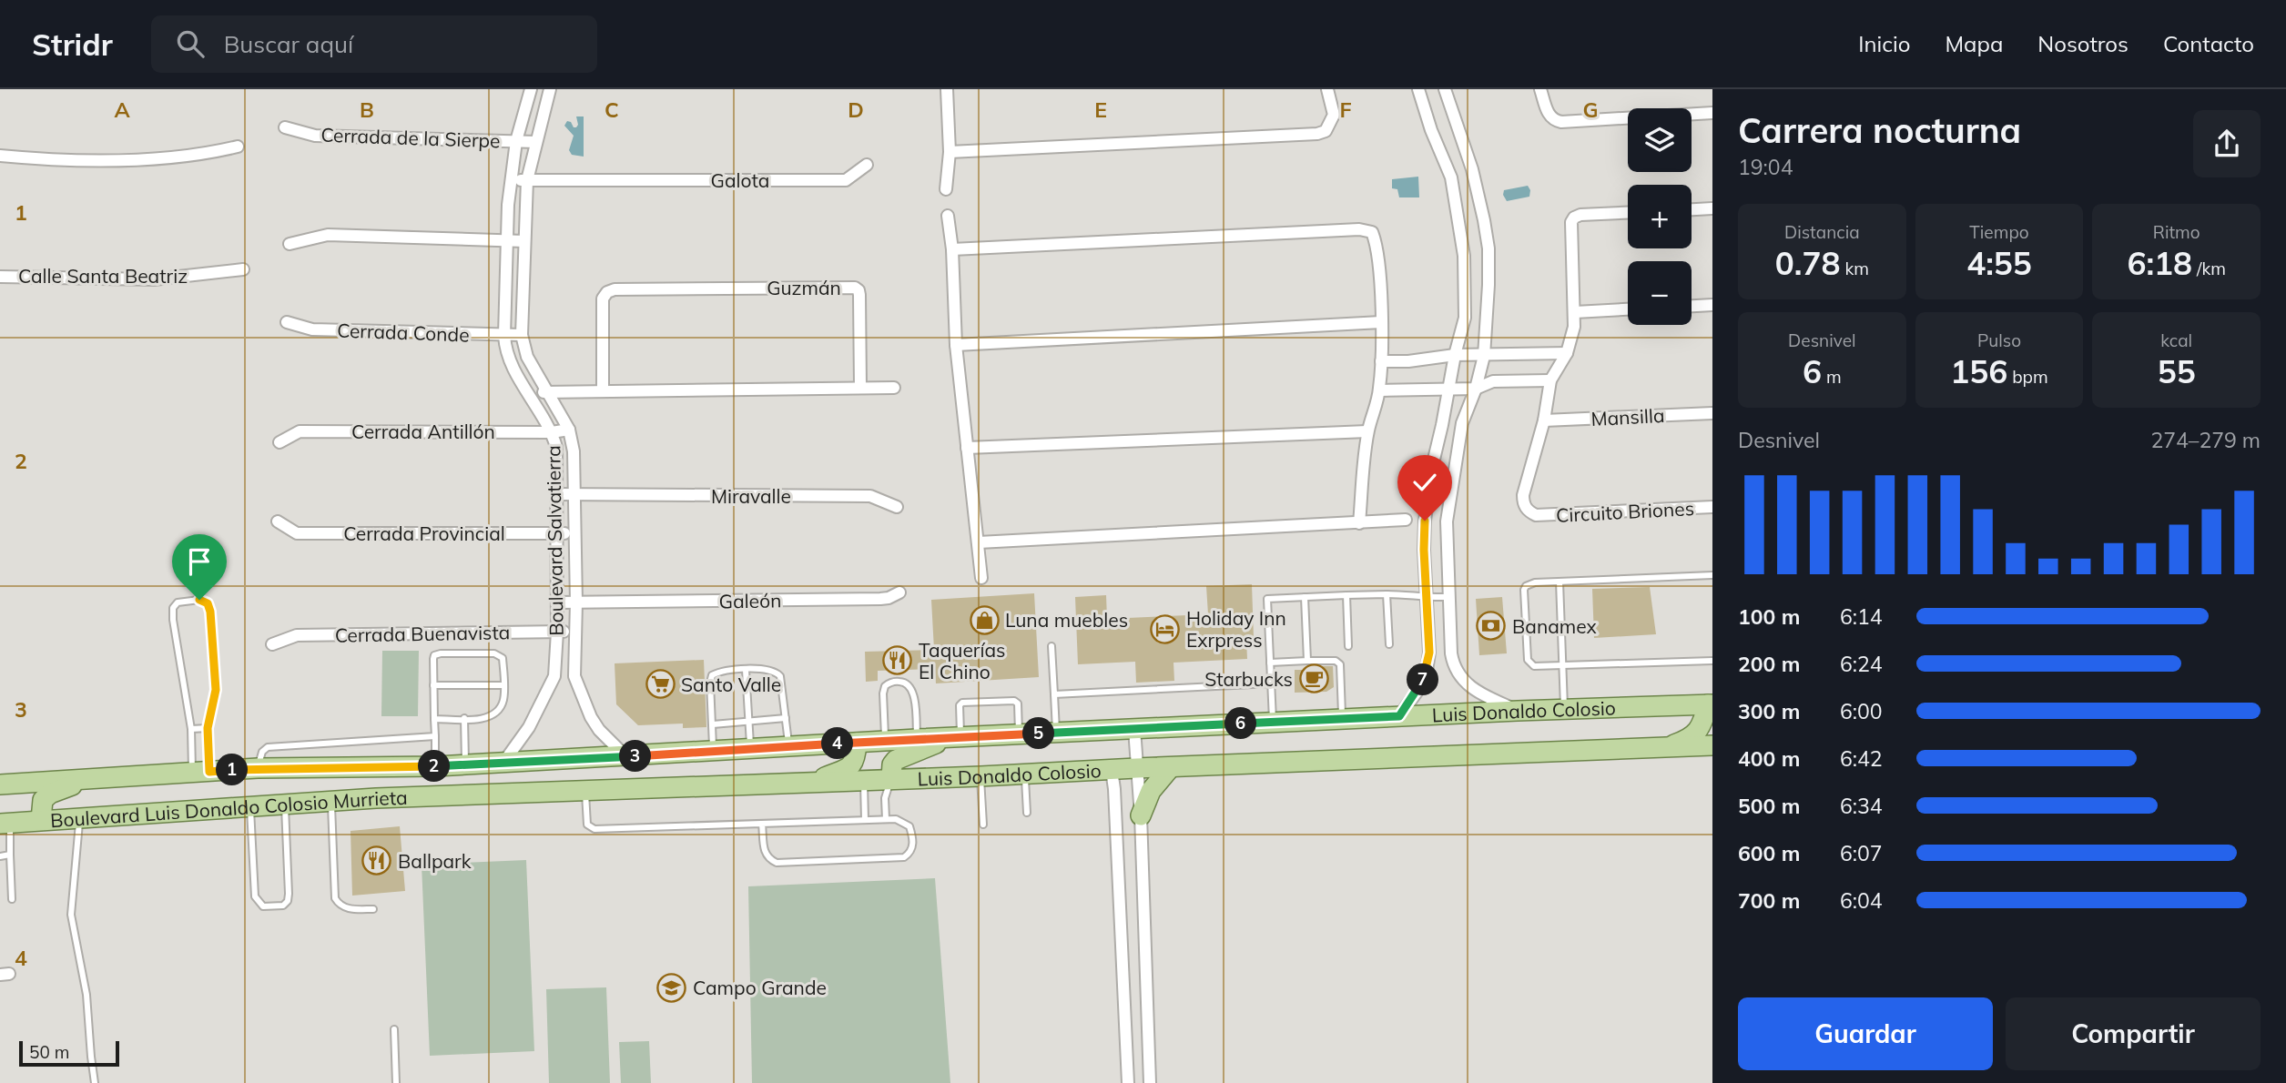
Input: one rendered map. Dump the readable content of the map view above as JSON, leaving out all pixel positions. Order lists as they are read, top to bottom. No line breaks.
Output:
{"streets":{"main road":["Luis Donaldo Colosio","Boulevard Luis Donaldo Colosio Murrieta"],"street":["Cerrada de la Sierpe","Galota","Calle Santa Beatriz","Guzmán","Cerrada Conde","Mansilla","Cerrada Antillón","Miravalle","Circuito Briones","Cerrada Provincial","Boulevard Salvatierra","Galeón","Cerrada Buenavista"]},"crossings":[["Cerrada de la Sierpe","Boulevard Salvatierra"],["Galota","Boulevard Salvatierra"],["Cerrada Conde","Boulevard Salvatierra"],["Mansilla","Circuito Briones"],["Cerrada Antillón","Boulevard Salvatierra"],["Miravalle","Boulevard Salvatierra"],["Cerrada Provincial","Boulevard Salvatierra"],["Boulevard Salvatierra","Galeón"],["Boulevard Salvatierra","Cerrada Buenavista"],["Boulevard Salvatierra","Boulevard Luis Donaldo Colosio Murrieta"],["Luis Donaldo Colosio","Boulevard Luis Donaldo Colosio Murrieta"]],"places":{"shop":["Luna muebles"],"bank":["Banamex"],"hotel":["Holiday Inn Exrpress"],"restaurant":["Taquerías El Chino","Ballpark"],"cafe":["Starbucks"],"supermarket":["Santo Valle"],"school or university":["Campo Grande"]},"scale_bar":"50 m","page":{"header":"Stridr","search":"Buscar aquí","nav":["Inicio","Mapa","Nosotros","Contacto"],"heading":["Carrera nocturna","19:04"],"map_buttons":["+","−"],"stats":[["Distancia","0.78 km"],["Tiempo","4:55"],["Ritmo","6:18 /km"],["Desnivel","6 m"],["Pulso","156 bpm"],["kcal","55"]],"chart":["Desnivel","274–279 m"],"list":[{"name":"100 m","note":"6:14"},{"name":"200 m","note":"6:24"},{"name":"300 m","note":"6:00"},{"name":"400 m","note":"6:42"},{"name":"500 m","note":"6:34"},{"name":"600 m","note":"6:07"},{"name":"700 m","note":"6:04"}],"pins":["7","6","5","4","3","2","1"],"buttons":["Guardar","Compartir"],"scale":"50 m"},"grid":{"columns":["A","B","C","D","E","F","G"],"rows":["1","2","3","4"]}}
